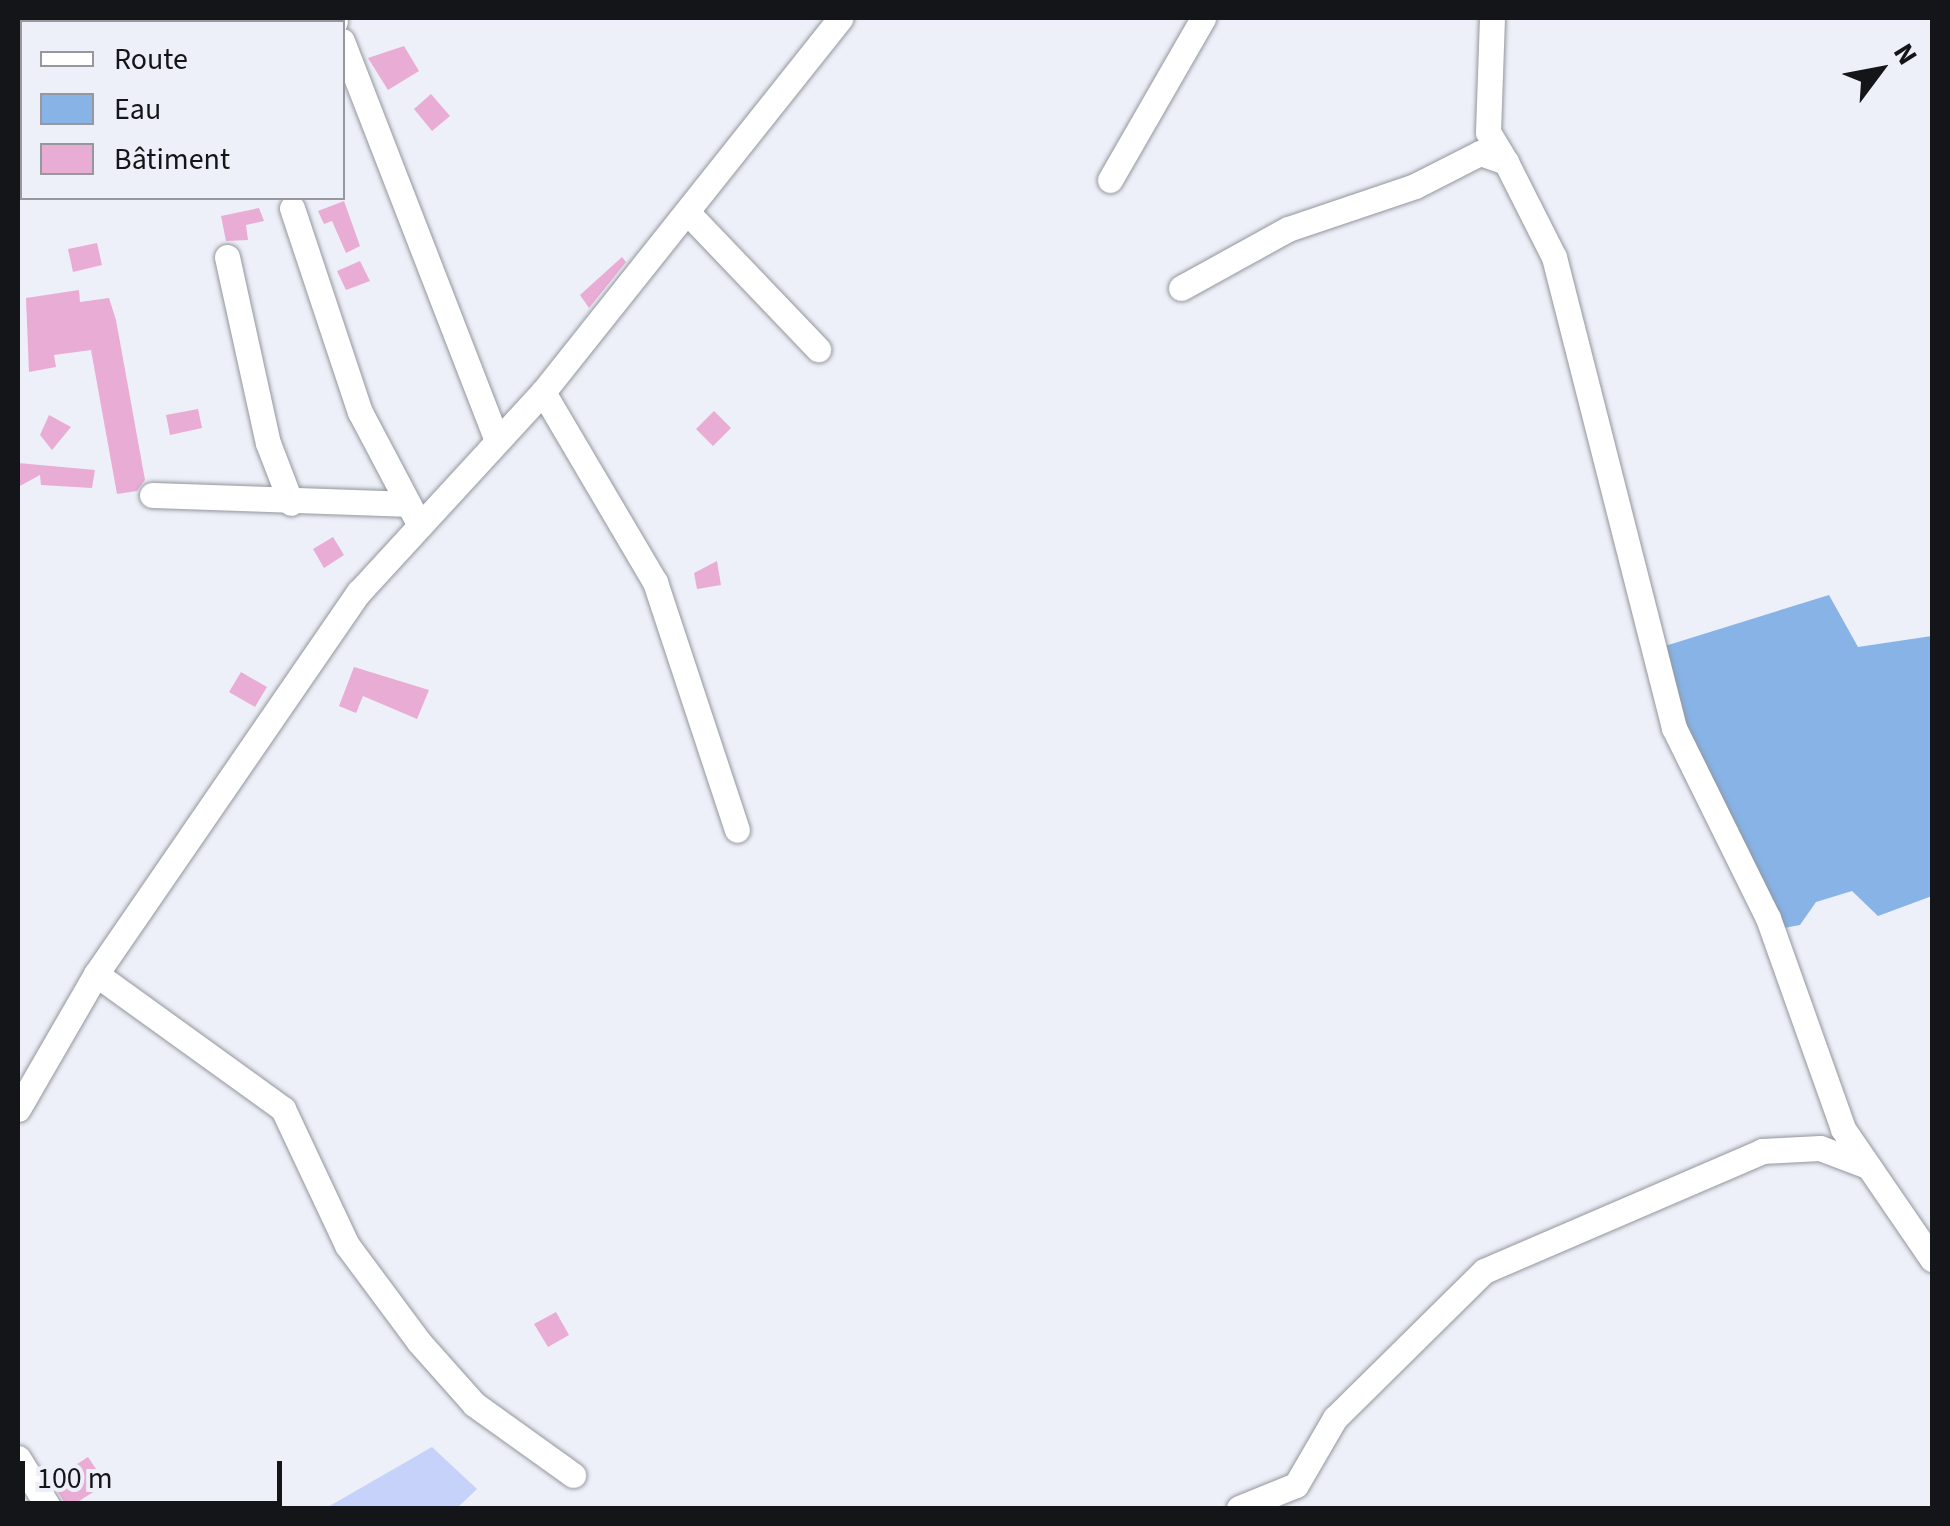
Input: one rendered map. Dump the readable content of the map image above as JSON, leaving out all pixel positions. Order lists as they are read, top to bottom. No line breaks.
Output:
{"legend":["Route","Eau","Bâtiment"],"scale_bar":"100 m","north":"top right"}
